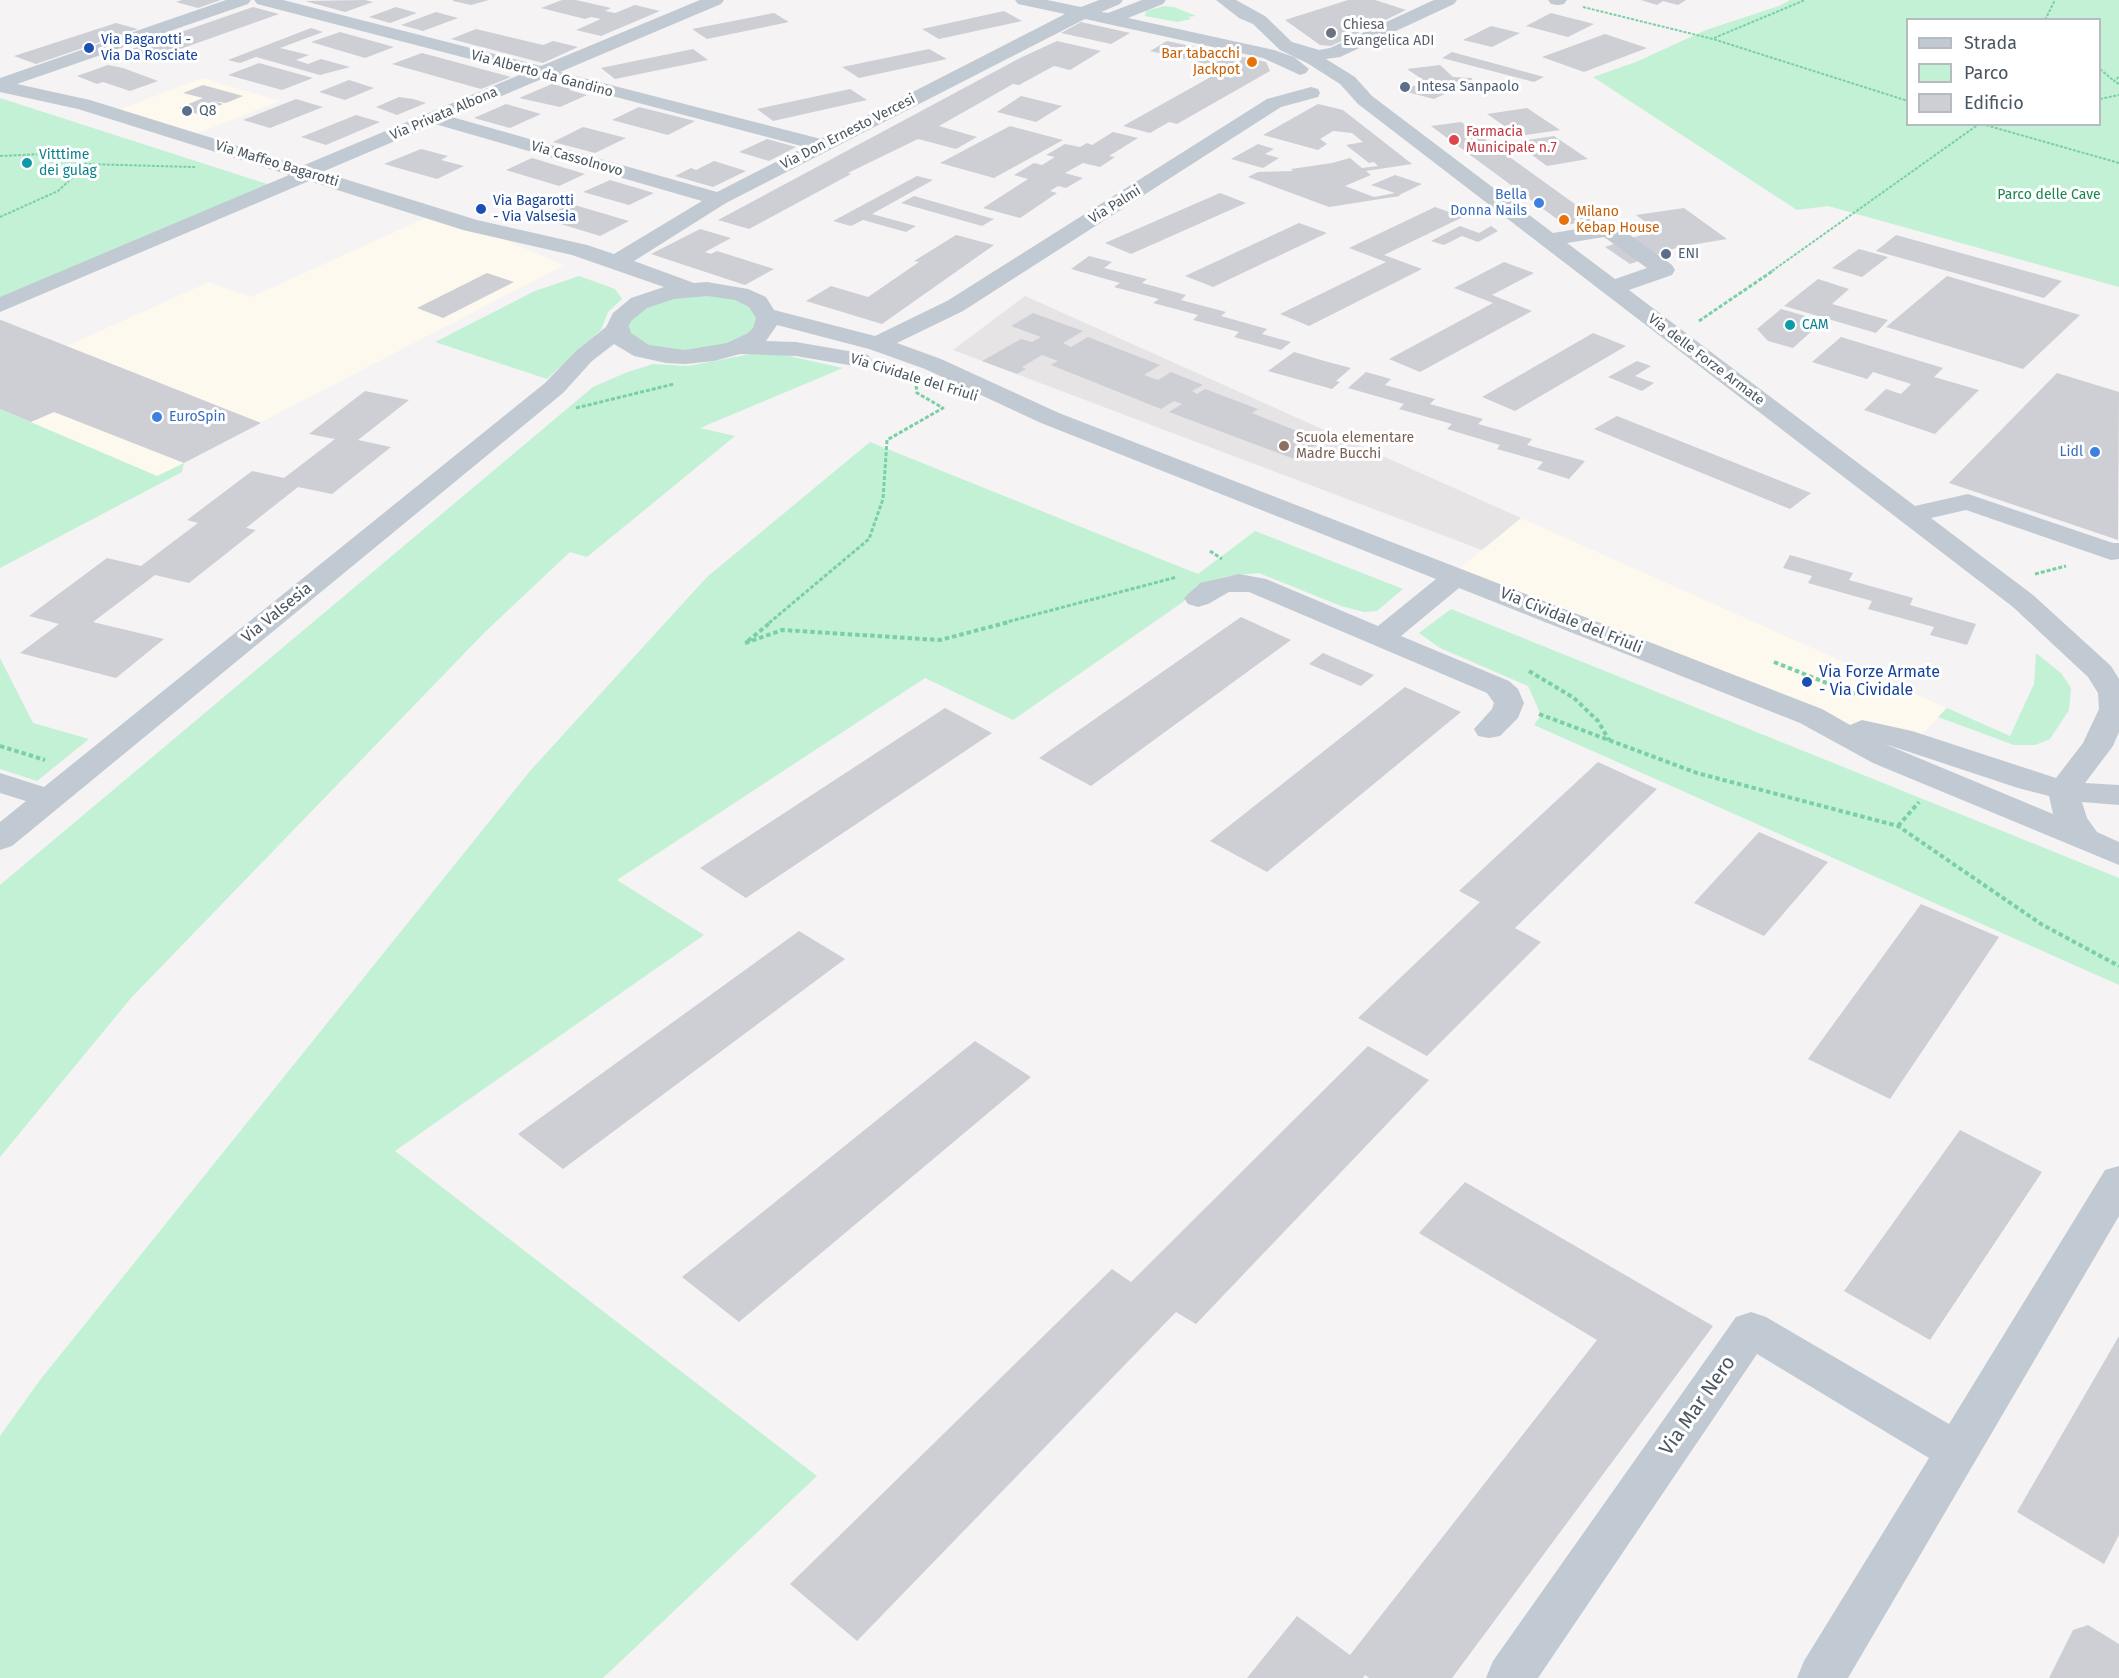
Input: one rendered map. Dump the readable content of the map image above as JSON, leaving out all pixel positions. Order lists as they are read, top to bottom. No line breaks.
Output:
{"streets":{"street":["Via Alberto da Gandino","Via Privata Albona","Via Don Ernesto Vercesi","Via Cassolnovo","Via Maffeo Bagarotti","Via Palmi","Via delle Forze Armate","Via Cividale del Friuli","Via Valsesia","Via Mar Nero"]},"crossings":[["Via Alberto da Gandino","Via Privata Albona"],["Via Alberto da Gandino","Via Don Ernesto Vercesi"],["Via Privata Albona","Via Cassolnovo"],["Via Privata Albona","Via Maffeo Bagarotti"],["Via Don Ernesto Vercesi","Via Cassolnovo"],["Via Don Ernesto Vercesi","Via Maffeo Bagarotti"],["Via Don Ernesto Vercesi","Via delle Forze Armate"],["Via Maffeo Bagarotti","Via Cividale del Friuli"],["Via Maffeo Bagarotti","Via Valsesia"],["Via Palmi","Via delle Forze Armate"],["Via Palmi","Via Cividale del Friuli"]],"parks":["Parco delle Cave"],"places":["Chiesa Evangelica ADI","Via Bagarotti - Via Da Rosciate","Bar tabacchi Jackpot","Intesa Sanpaolo","Q8","Farmacia Municipale n.7","Vitttime dei gulag","Bella Donna Nails","Via Bagarotti - Via Valsesia","Milano Kebap House","ENI","CAM","EuroSpin","Scuola elementare Madre Bucchi","Lidl","Via Forze Armate - Via Cividale"],"legend":["Strada","Parco","Edificio"]}
